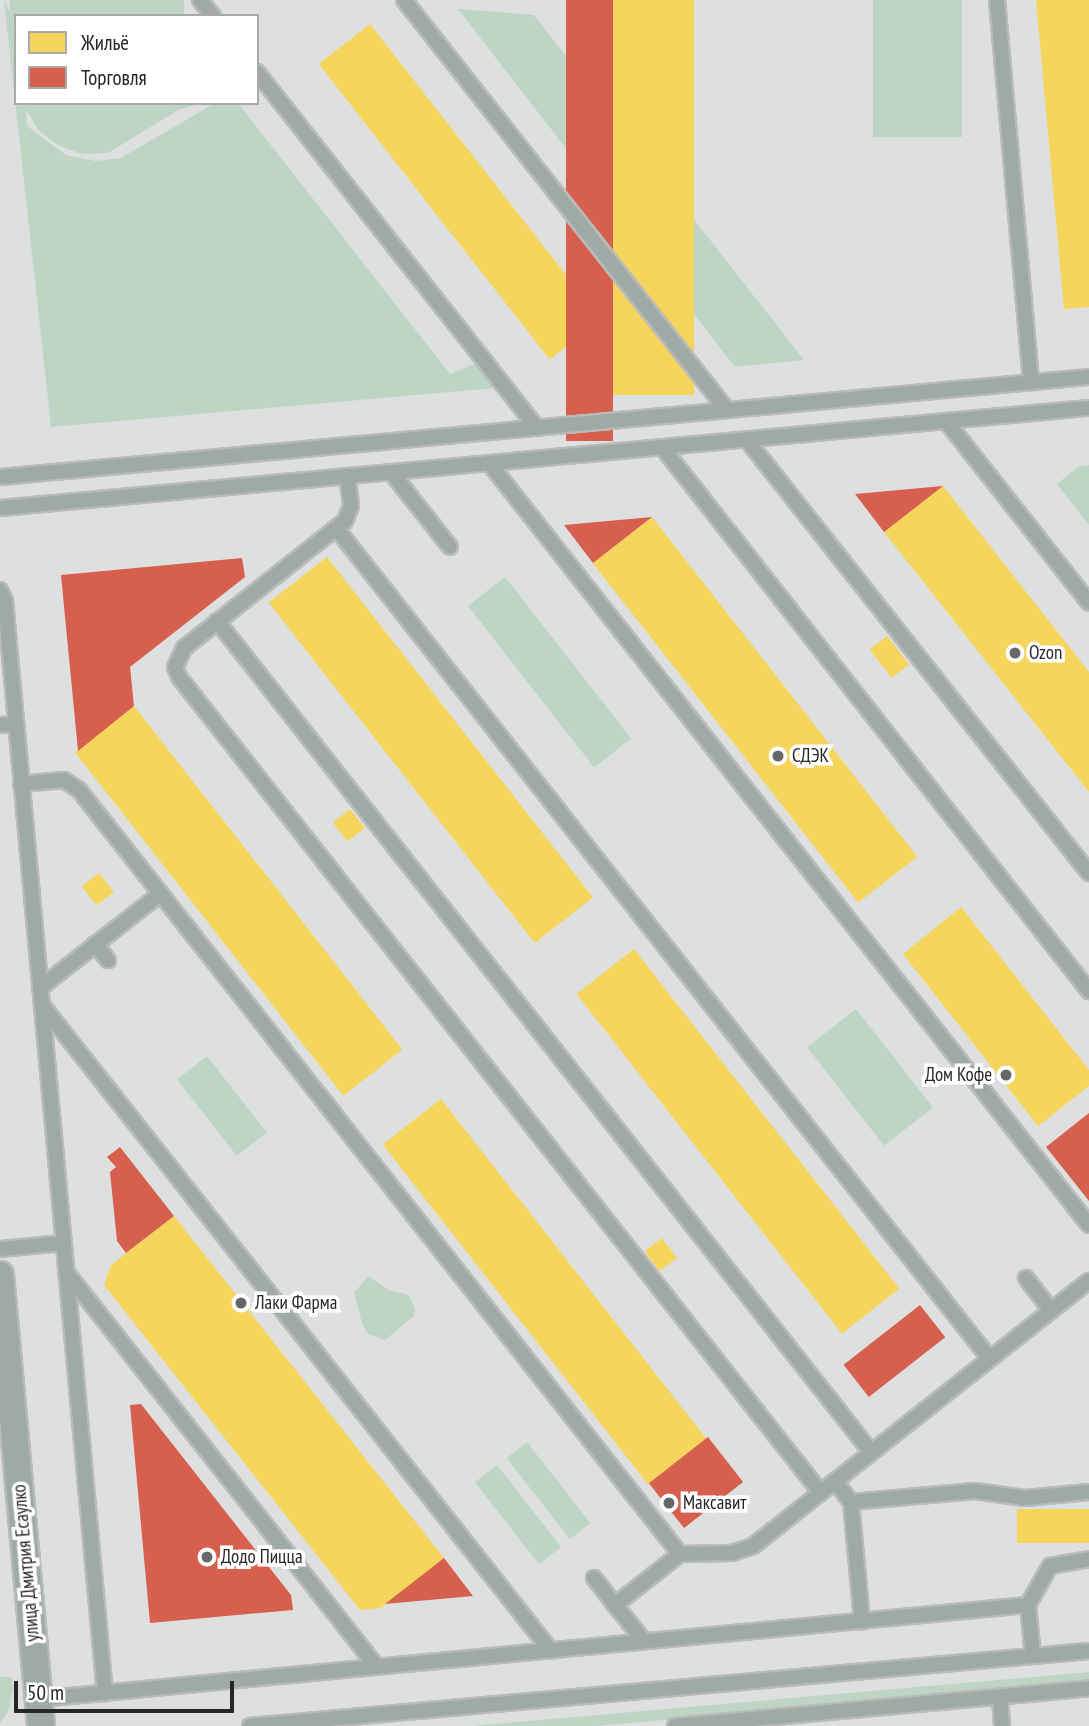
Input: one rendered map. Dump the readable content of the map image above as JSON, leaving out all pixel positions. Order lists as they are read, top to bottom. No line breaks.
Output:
{"streets":{"street":["улица Дмитрия Есаулко"]},"places":["Ozon","СДЭК","Дом Кофе","Лаки Фарма","Максавит","Додо Пицца"],"legend":["Жильё","Торговля"],"scale_bar":"50 m"}
